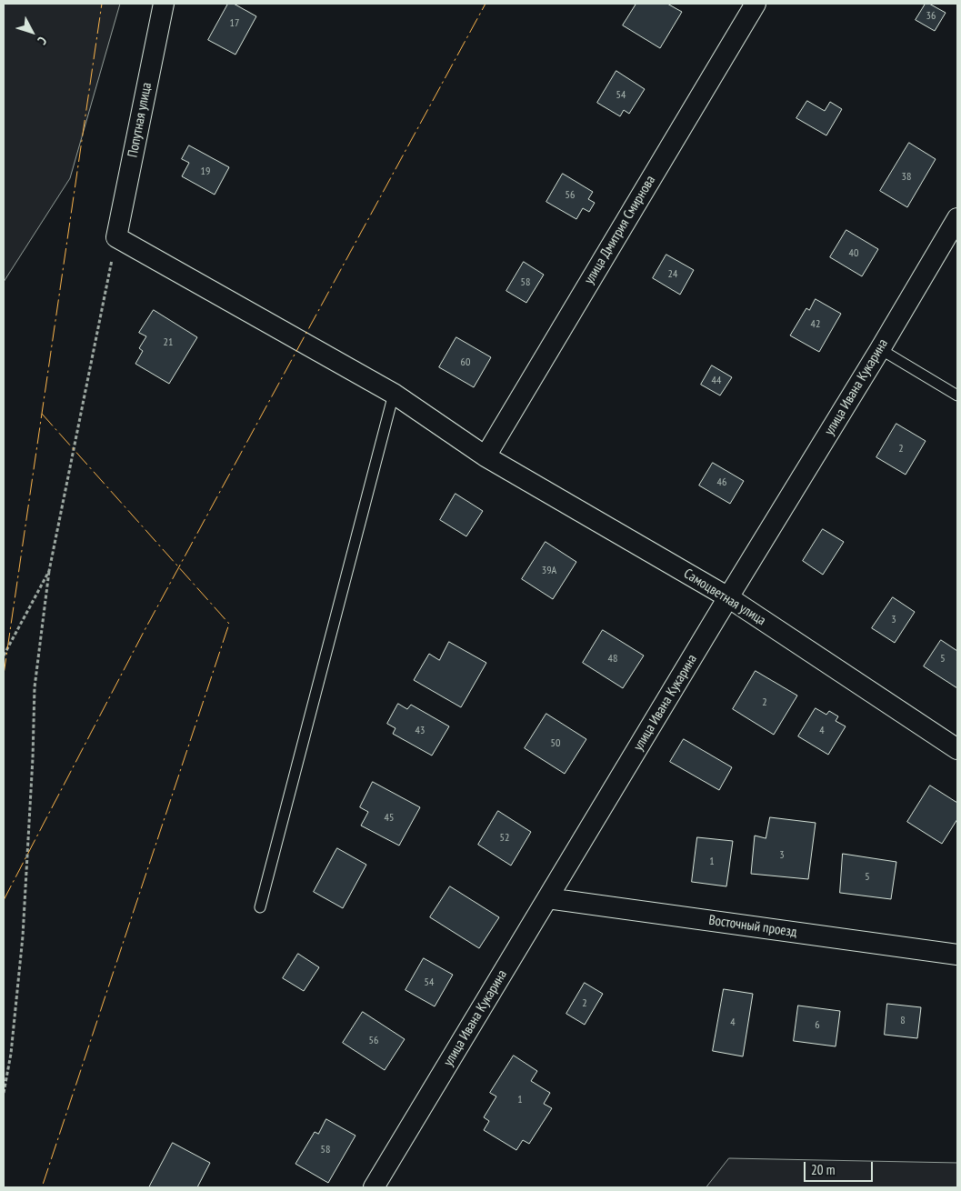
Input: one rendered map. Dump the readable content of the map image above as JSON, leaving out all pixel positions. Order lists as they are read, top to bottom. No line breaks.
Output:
{"streets":{"street":["Попутная улица","улица Дмитрия Смирнова","улица Ивана Кукарина","Самоцветная улица","Восточный проезд"]},"crossings":[["Попутная улица","Самоцветная улица"],["улица Дмитрия Смирнова","Самоцветная улица"],["улица Ивана Кукарина","Самоцветная улица"],["улица Ивана Кукарина","Восточный проезд"]],"house_numbers":["36","17","54","19","38","56","40","24","58","42","21","60","44","2","46","39А","3","48","5","2","43","4","50","45","52","3","1","5","54","2","8","4","6","56","1","58"],"scale_bar":"20 m","north":"bottom right"}
